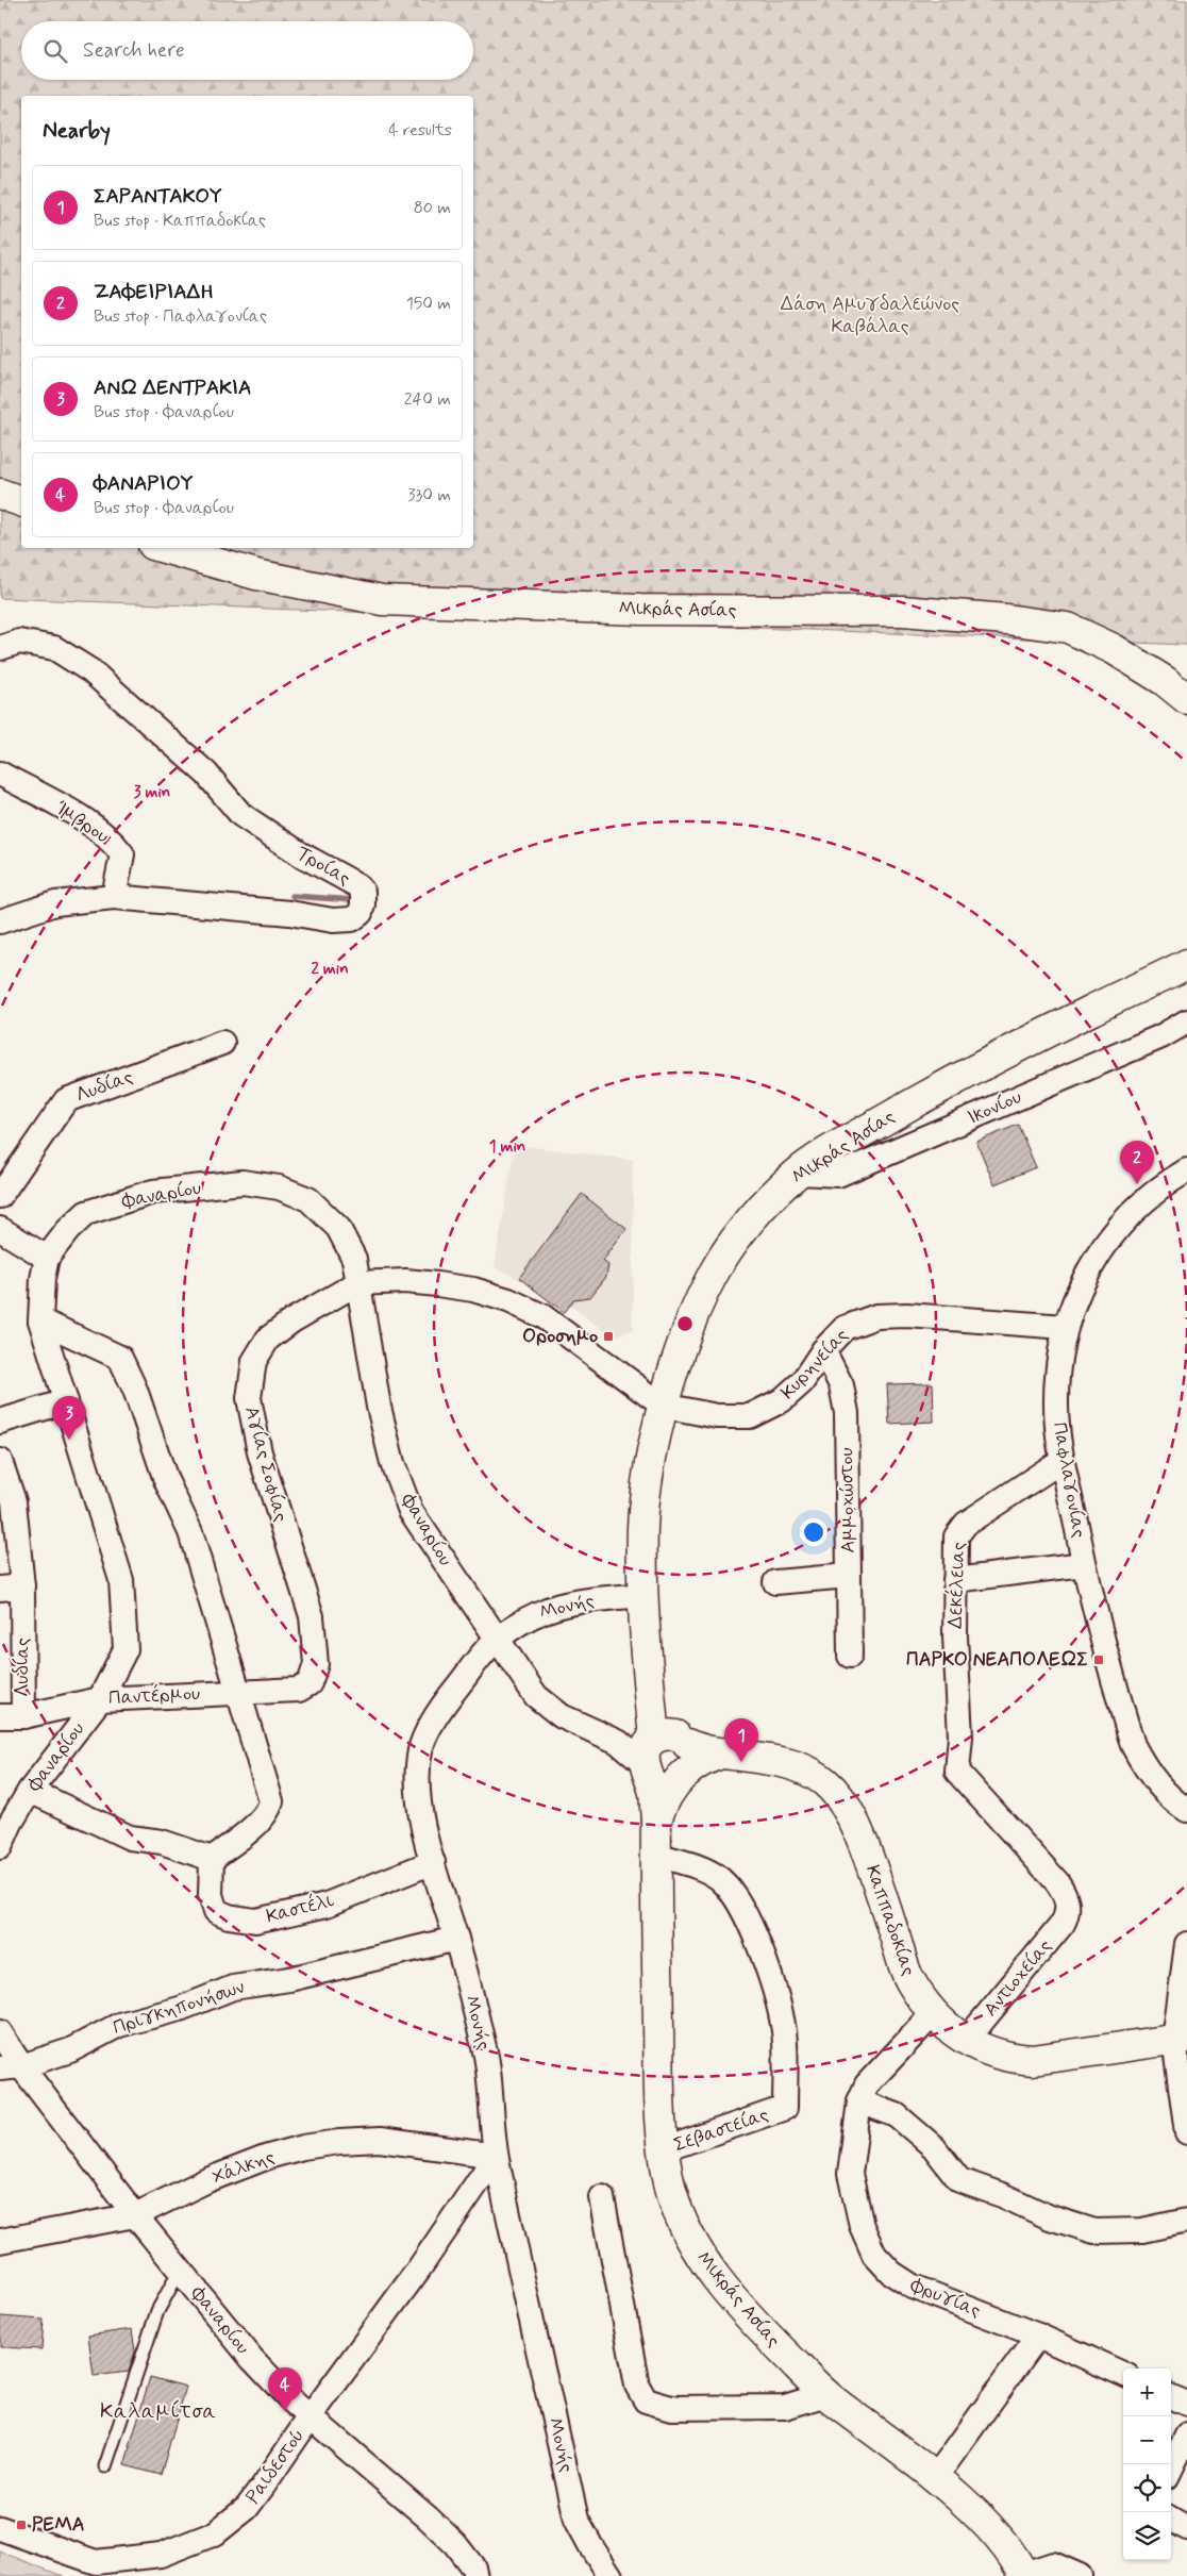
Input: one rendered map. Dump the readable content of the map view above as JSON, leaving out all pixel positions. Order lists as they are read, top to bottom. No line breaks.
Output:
{"streets":{"street":["Μικράς Ασίας","Ίμβρου","Τροίας","Λυδίας","Ικονίου","Φαναρίου","Κυρηνείας","Αγίας Σοφίας","Παφλαγονίας","Αμμοχώστου","Δεκέλειας","Μονής","Παντέρμου","Καστέλι","Καππαδοκίας","Αντιοχείας","Πριγκηπονήσων","Σεβαστείας","Χάλκης","Φρυγίας","Ραιδεστού"]},"crossings":[["Μικράς Ασίας","Ικονίου"],["Μικράς Ασίας","Φαναρίου"],["Μικράς Ασίας","Κυρηνείας"],["Μικράς Ασίας","Αγίας Σοφίας"],["Μικράς Ασίας","Μονής"],["Μικράς Ασίας","Καππαδοκίας"],["Μικράς Ασίας","Σεβαστείας"],["Ίμβρου","Τροίας"],["Λυδίας","Παντέρμου"],["Φαναρίου","Αγίας Σοφίας"],["Φαναρίου","Μονής"],["Φαναρίου","Παντέρμου"],["Φαναρίου","Καππαδοκίας"],["Φαναρίου","Πριγκηπονήσων"],["Φαναρίου","Χάλκης"],["Φαναρίου","Ραιδεστού"],["Κυρηνείας","Αγίας Σοφίας"],["Κυρηνείας","Παφλαγονίας"],["Κυρηνείας","Αμμοχώστου"],["Αγίας Σοφίας","Παντέρμου"],["Παφλαγονίας","Δεκέλειας"],["Δεκέλειας","Αντιοχείας"],["Μονής","Καστέλι"],["Μονής","Πριγκηπονήσων"],["Μονής","Χάλκης"],["Μονής","Ραιδεστού"],["Καππαδοκίας","Αντιοχείας"],["Καππαδοκίας","Φρυγίας"],["Χάλκης","Ραιδεστού"]],"districts":["Καλαμίτσα"],"parks":["Δάση Αμυγδαλεώνος Καβάλας"],"places":{"transit":["Οροσημο","ΠΑΡΚΟ ΝΕΑΠΟΛΕΩΣ","ΡΕΜΑ"]},"page":{"search":"Search here","heading":["Nearby","4 results"],"list":[{"mark":"1","name":"ΣΑΡΑΝΤΑΚΟΥ","note":"Bus stop · Καππαδοκίας","value":"80 m"},{"mark":"2","name":"ΖΑΦΕΙΡΙΑΔΗ","note":"Bus stop · Παφλαγονίας","value":"150 m"},{"mark":"3","name":"ΑΝΩ ΔΕΝΤΡΑΚΙΑ","note":"Bus stop · Φαναρίου","value":"240 m"},{"mark":"4","name":"ΦΑΝΑΡΙΟΥ","note":"Bus stop · Φαναρίου","value":"330 m"}],"pins":["2","3","1","4"],"map_buttons":["+","−"]},"rings":["3 min","2 min","1 min"]}
